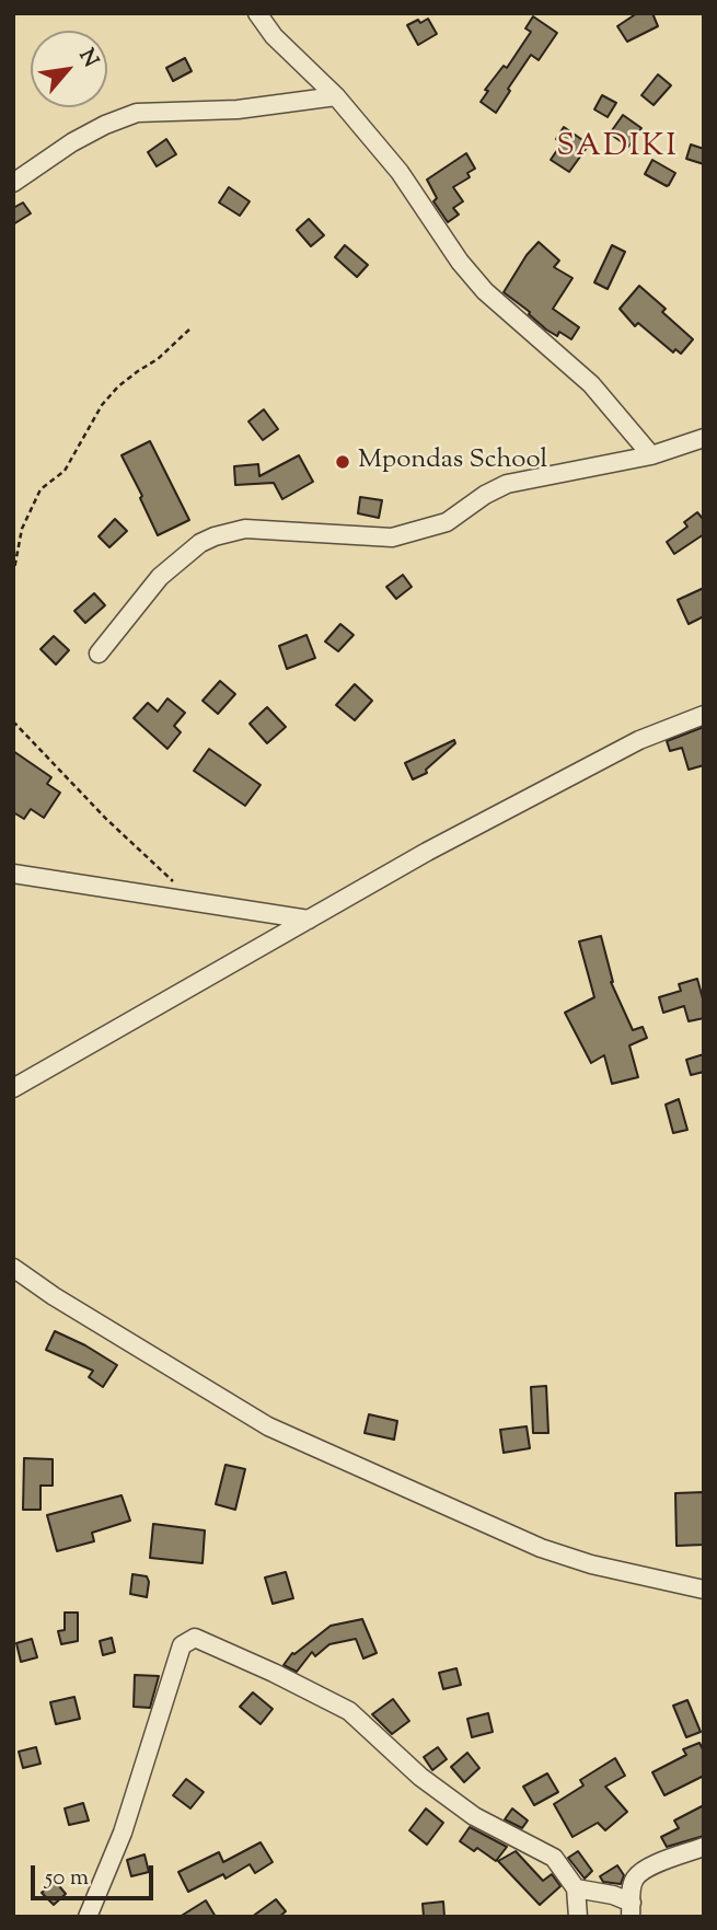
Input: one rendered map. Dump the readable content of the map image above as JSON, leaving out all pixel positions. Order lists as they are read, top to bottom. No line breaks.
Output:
{"districts":["SADIKI"],"places":["Mpondas School"],"scale_bar":"50 m","north":"top right"}
